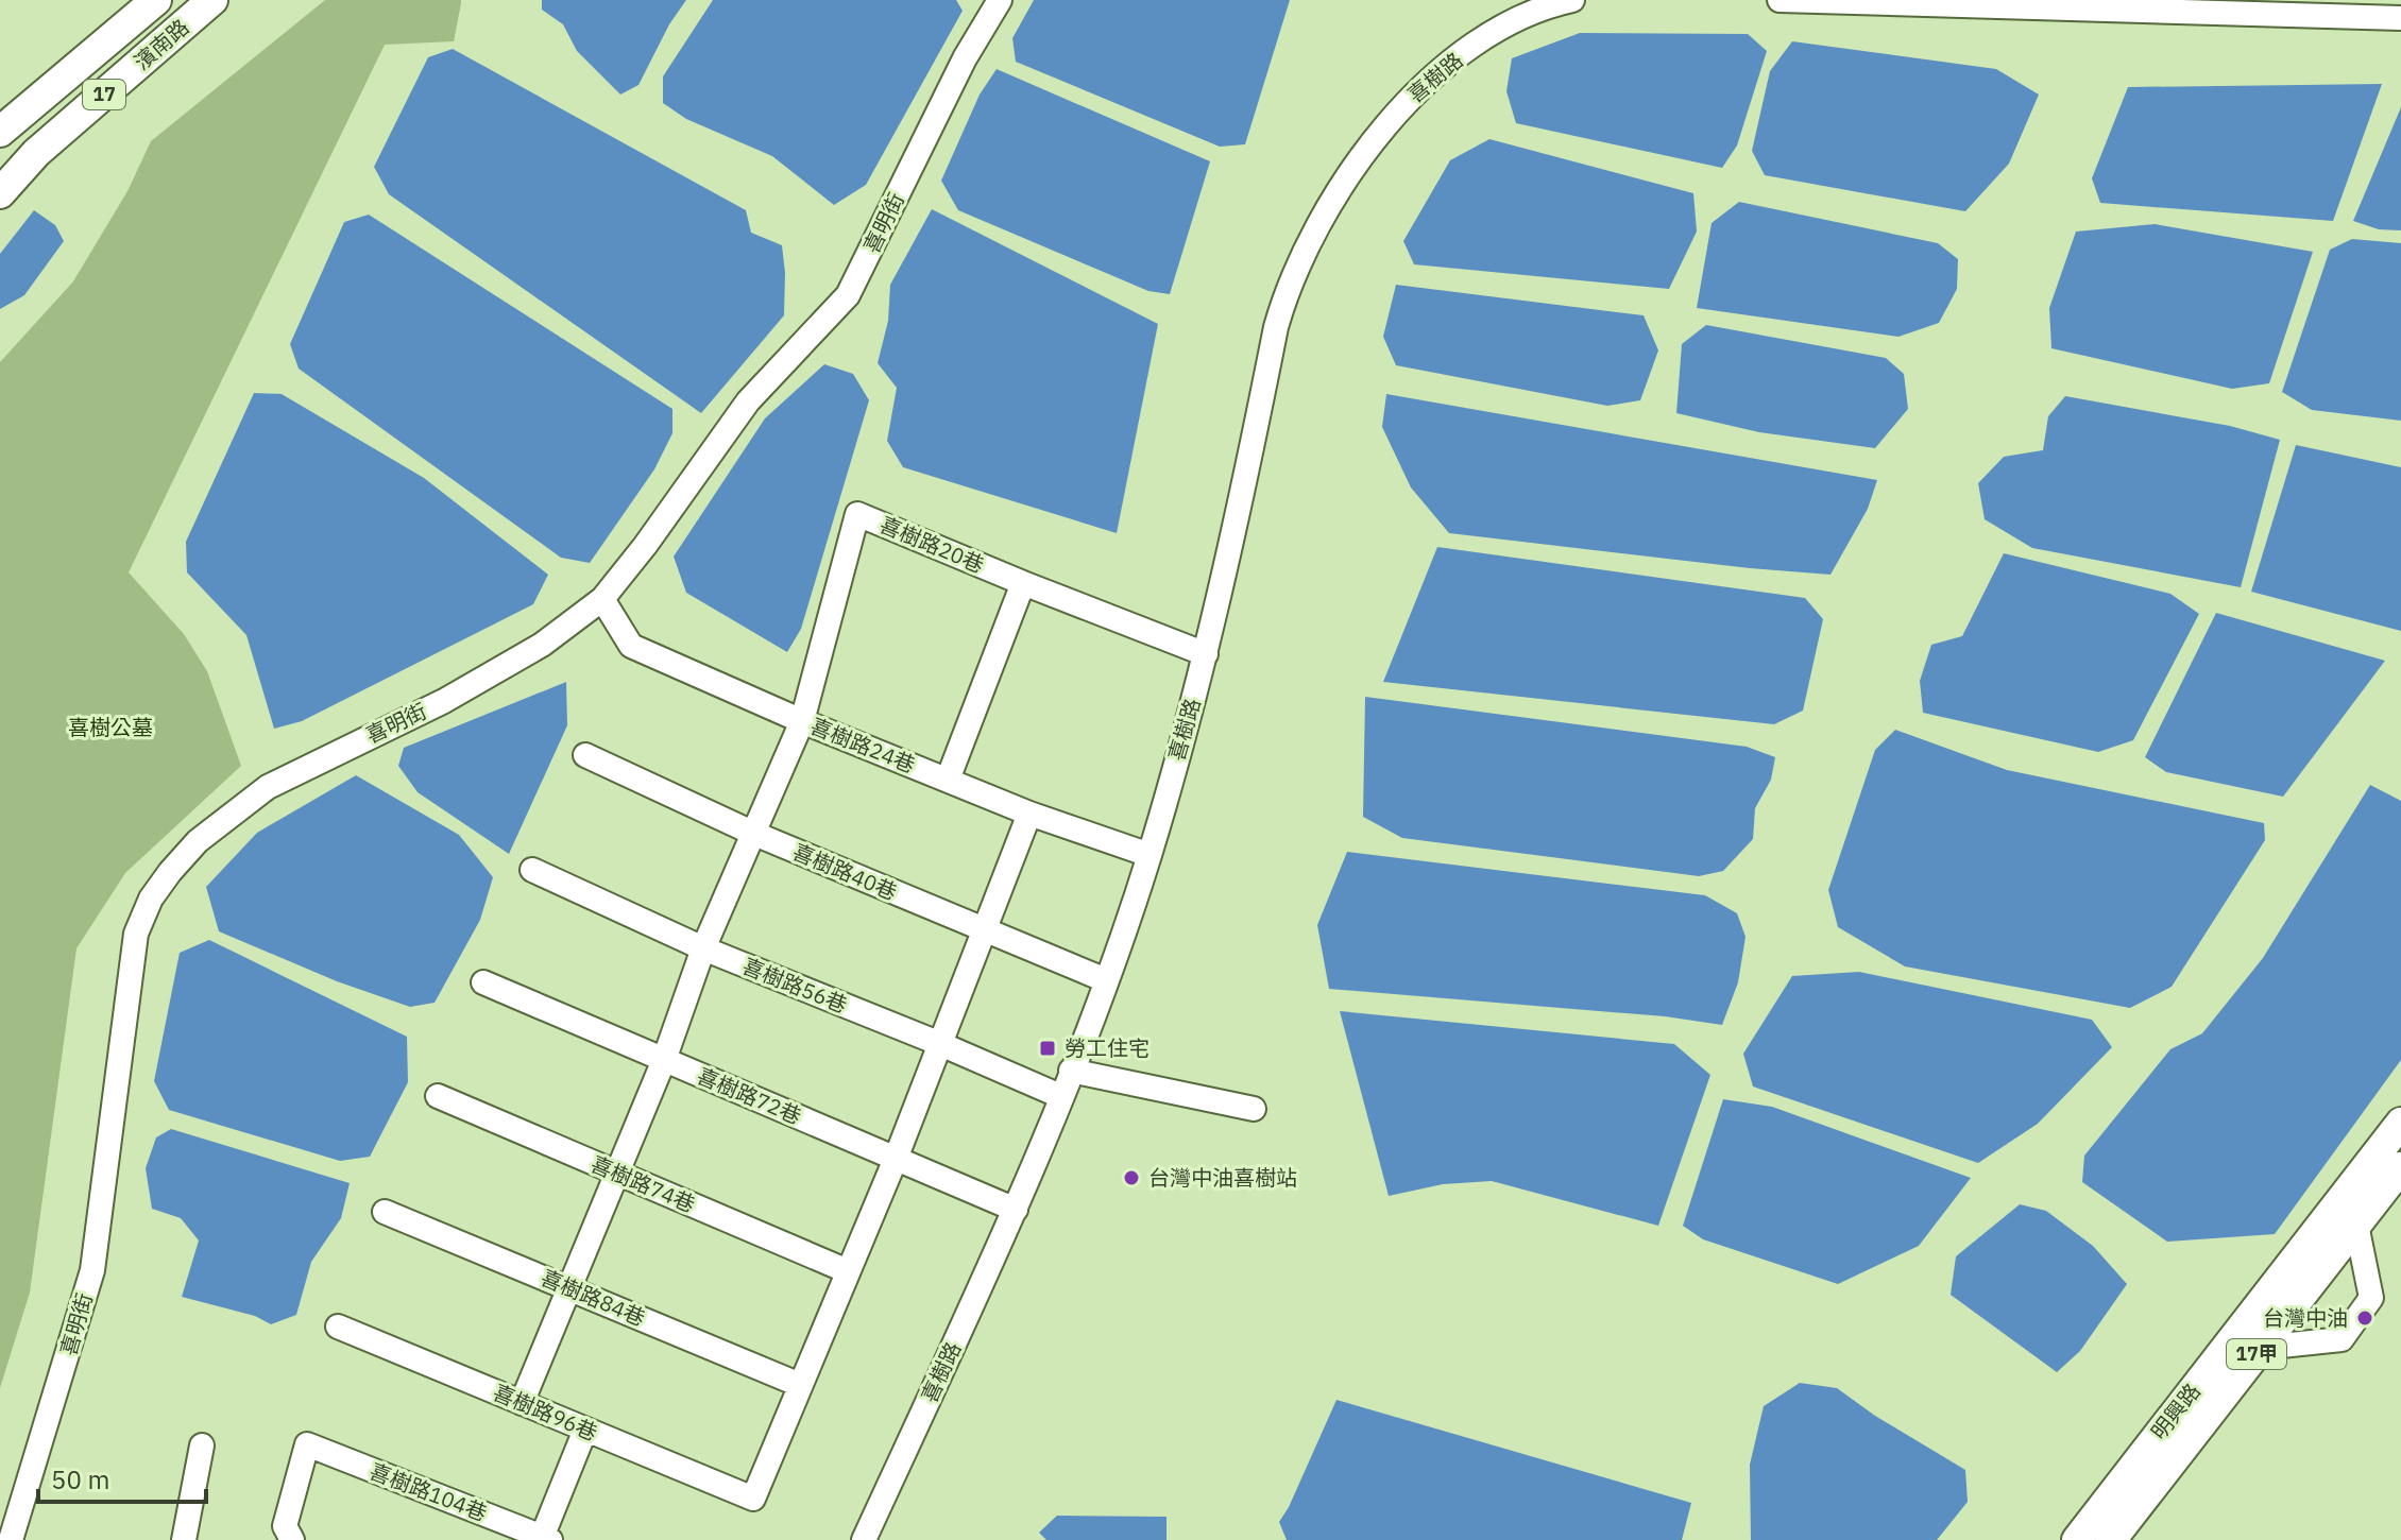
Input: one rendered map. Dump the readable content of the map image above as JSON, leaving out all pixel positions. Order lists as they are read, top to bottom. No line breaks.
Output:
{"streets":{"main road":["濱南路","17","17甲","明興路"],"street":["喜樹路","喜明街","喜樹路20巷","喜樹路24巷","喜樹路40巷","喜樹路56巷","喜樹路72巷","喜樹路74巷","喜樹路84巷","喜樹路96巷","喜樹路104巷"]},"crossings":[["喜樹路","喜樹路20巷"],["喜樹路","喜樹路24巷"],["喜樹路","喜樹路40巷"],["喜樹路","喜樹路56巷"],["喜樹路","喜樹路72巷"],["喜明街","喜樹路24巷"],["喜樹路20巷","喜樹路24巷"],["喜樹路84巷","喜樹路96巷"]],"parks":["喜樹公墓"],"places":{"transit":["勞工住宅"],"other":["台灣中油喜樹站","台灣中油"]},"scale_bar":"50 m"}
